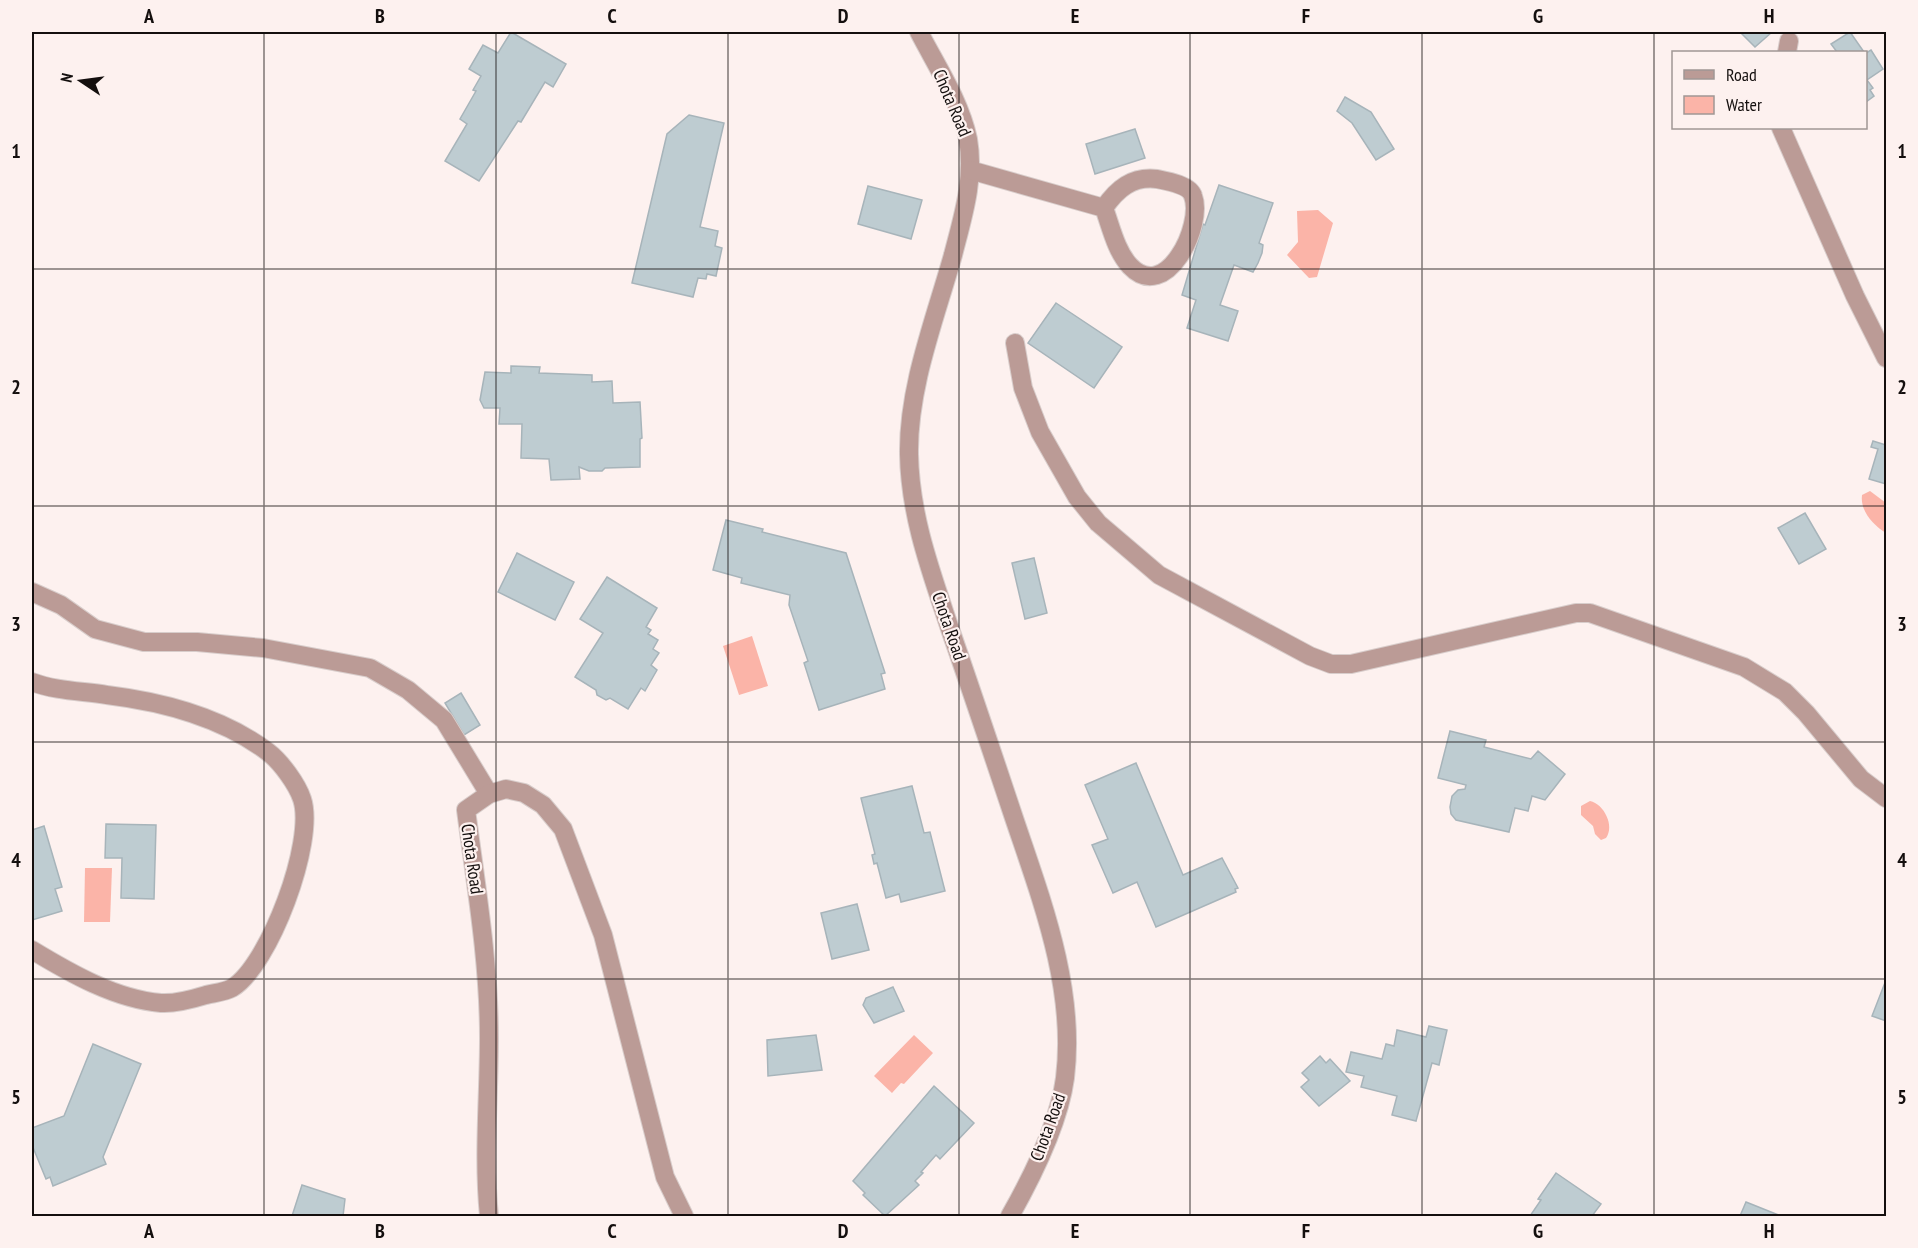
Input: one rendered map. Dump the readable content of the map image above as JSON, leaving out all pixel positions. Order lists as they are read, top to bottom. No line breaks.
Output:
{"streets":{"street":["Chota Road"]},"legend":["Road","Water"],"north":"left","grid":{"columns":["A","B","C","D","E","F","G","H"],"rows":["1","2","3","4","5"]}}
